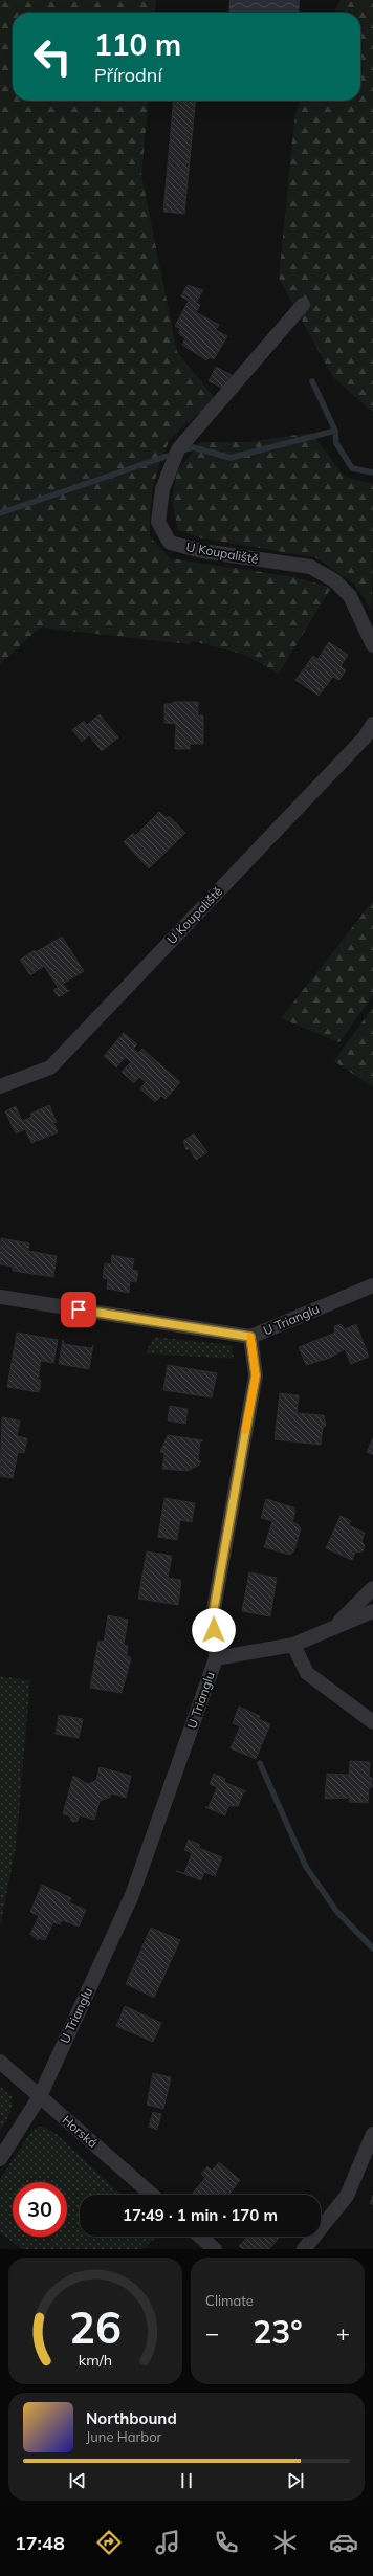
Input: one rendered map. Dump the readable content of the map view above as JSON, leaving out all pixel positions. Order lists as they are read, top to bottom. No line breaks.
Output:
{"streets":{"street":["U Koupaliště","U Trianglu","Horská"]},"crossings":[["U Trianglu","Horská"]],"page":{"turn":["110 m","Přírodní"],"limit":"30","trip":"17:49 · 1 min · 170 m","tile":"Climate","heat":["−","23°","+"],"song":["Northbound","June Harbor"],"tabs":"17:48","gauge":["26","km/h"]}}
